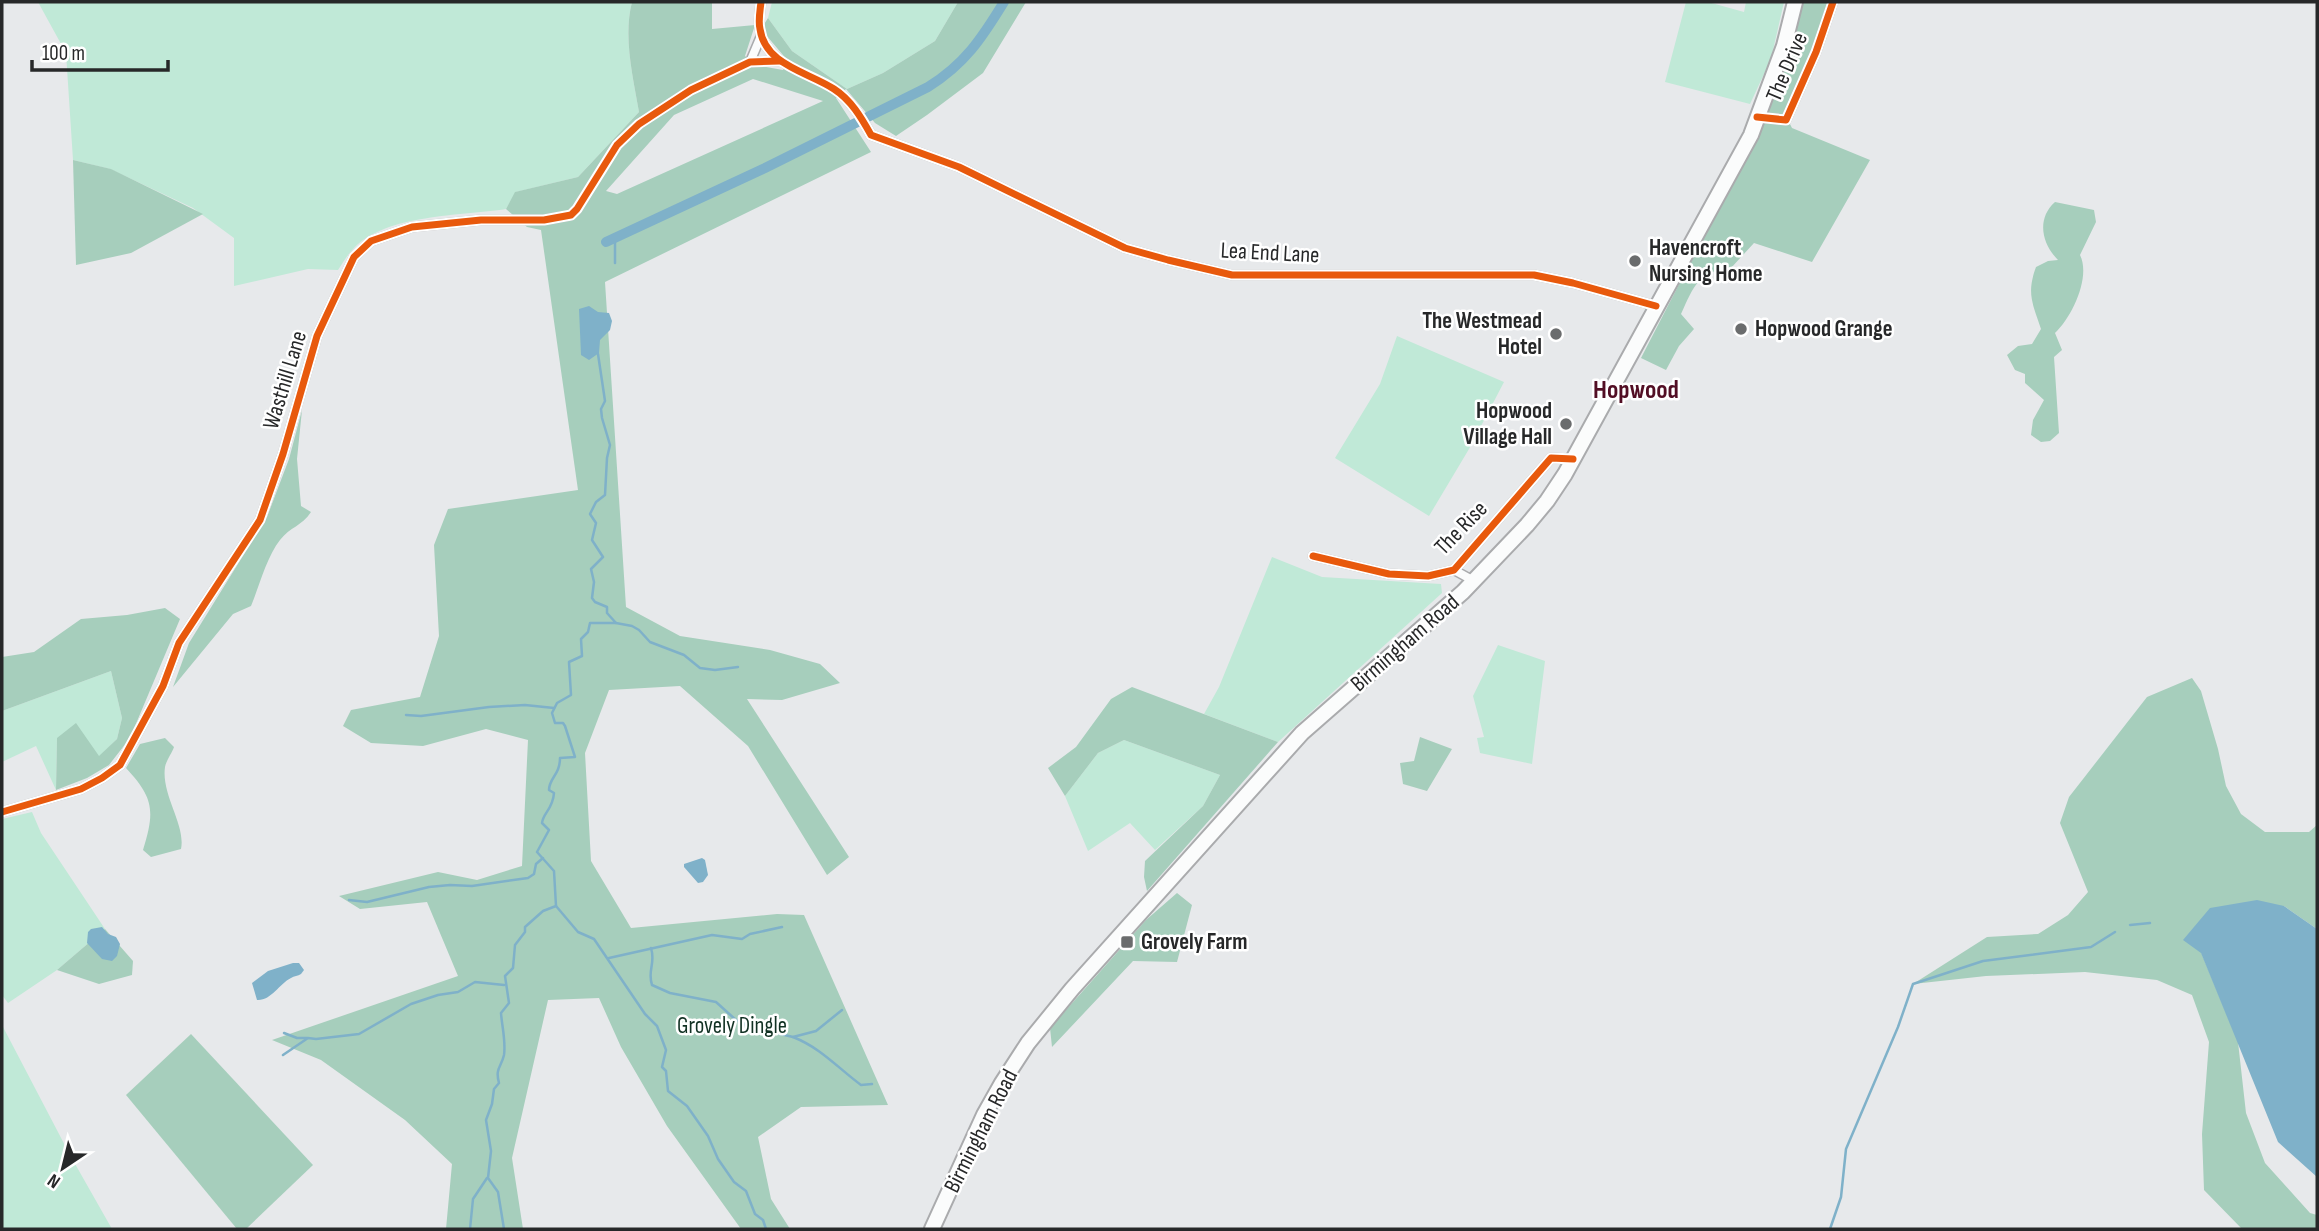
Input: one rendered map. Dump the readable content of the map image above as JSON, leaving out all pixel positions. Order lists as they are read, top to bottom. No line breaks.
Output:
{"streets":{"highway":["Birmingham Road"],"street":["The Drive","Lea End Lane","Wasthill Lane","The Rise"]},"crossings":[["The Drive","Birmingham Road"],["Lea End Lane","Wasthill Lane"],["Lea End Lane","Birmingham Road"],["The Rise","Birmingham Road"]],"districts":["Hopwood"],"parks":["Grovely Dingle"],"places":{"other":["Havencroft Nursing Home","Hopwood Grange","The Westmead Hotel","Hopwood Village Hall"],"transit":["Grovely Farm"]},"scale_bar":"100 m","north":"bottom left"}
